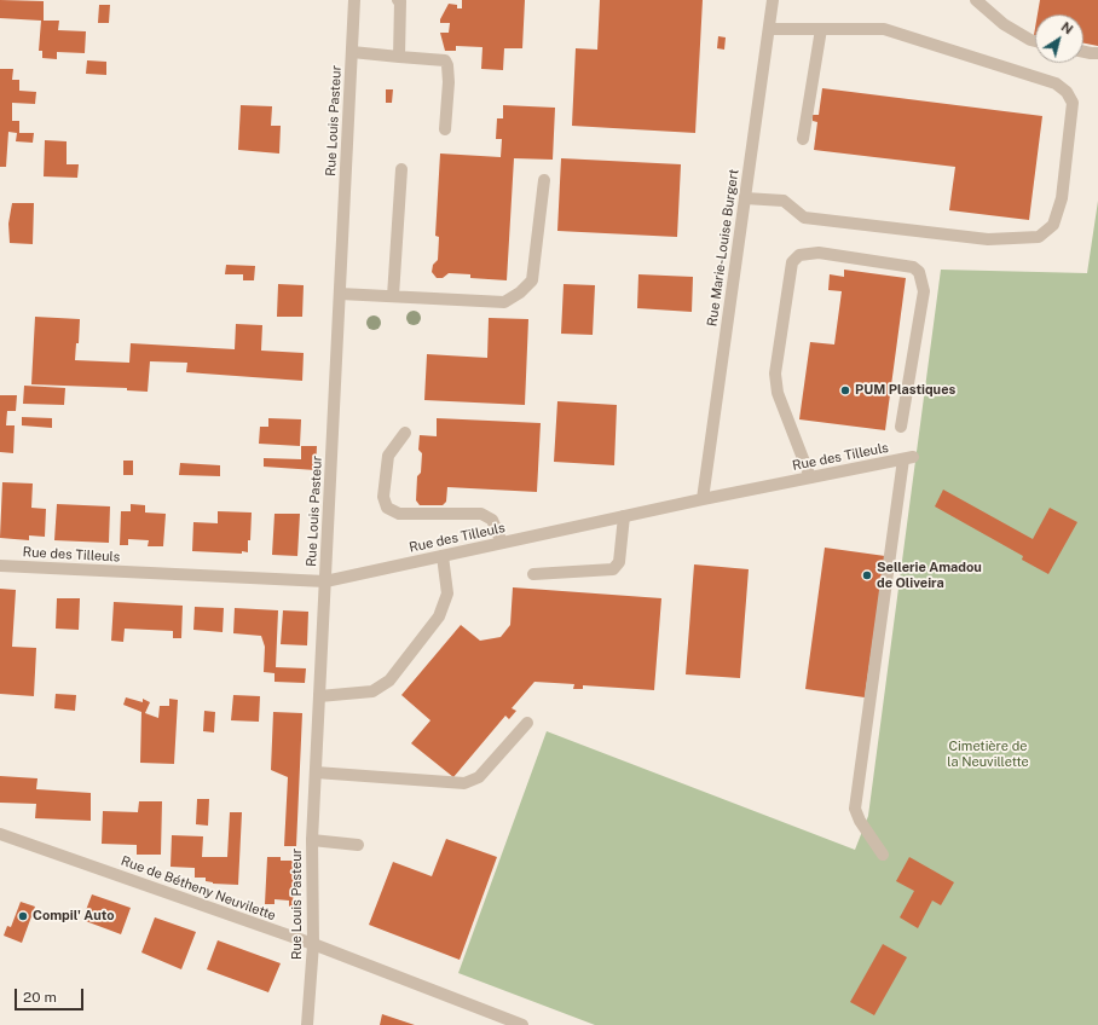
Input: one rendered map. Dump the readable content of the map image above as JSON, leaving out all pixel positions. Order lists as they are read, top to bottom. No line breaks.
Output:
{"streets":{"street":["Rue Louis Pasteur","Rue Marie-Louise Burgert","Rue des Tilleuls","Rue de Bétheny Neuvilette"]},"crossings":[["Rue Louis Pasteur","Rue des Tilleuls"],["Rue Louis Pasteur","Rue de Bétheny Neuvilette"],["Rue Marie-Louise Burgert","Rue des Tilleuls"]],"parks":["Cimetière de la Neuvillette"],"places":["PUM Plastiques","Sellerie Amadou de Oliveira","Compil' Auto"],"scale_bar":"20 m","north":"top right"}
